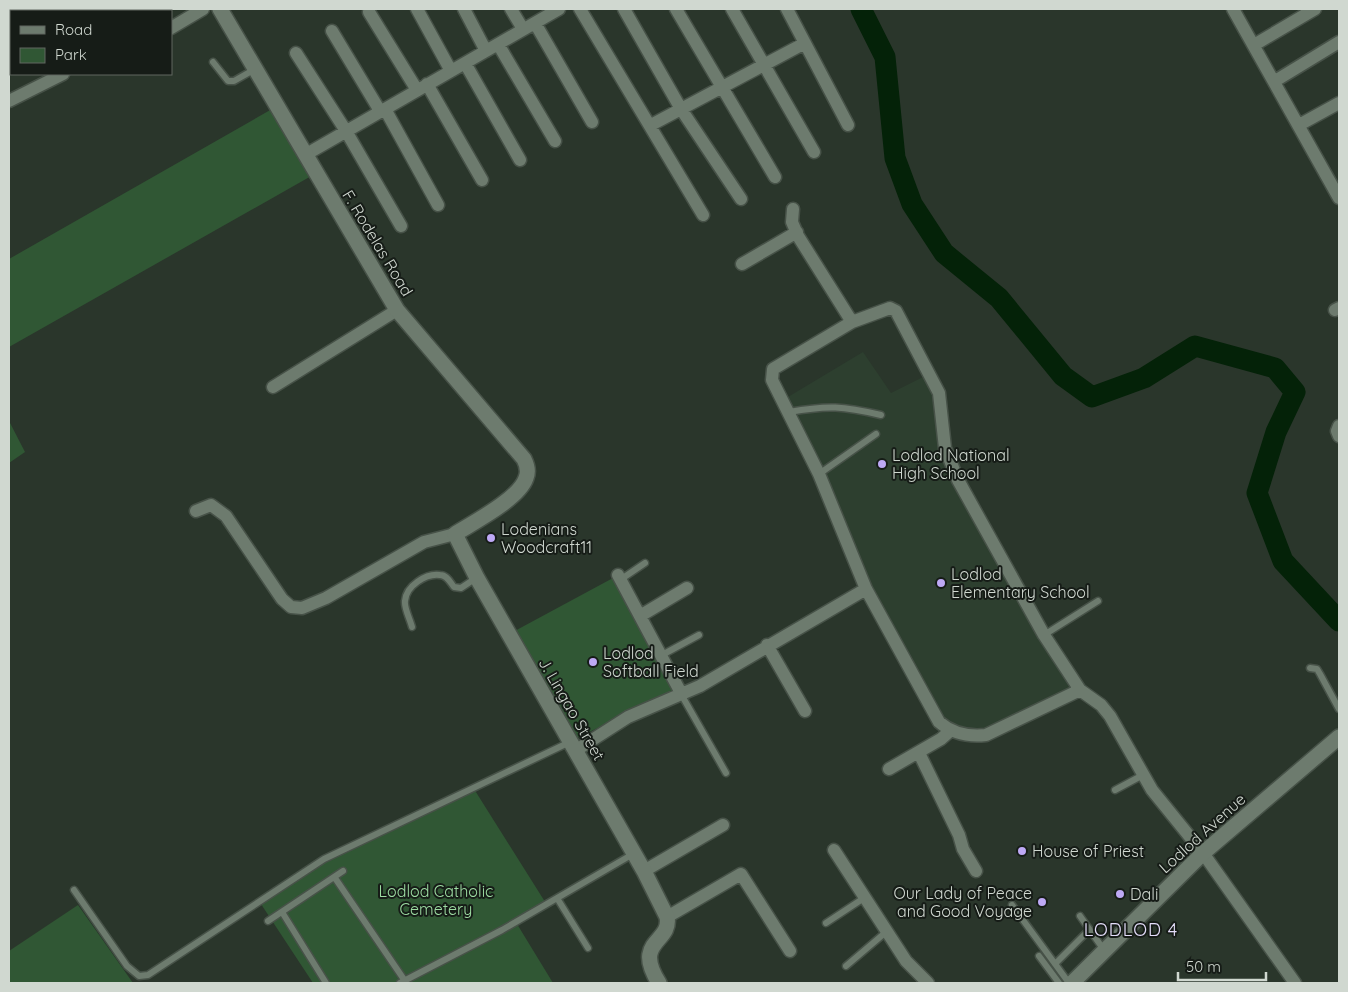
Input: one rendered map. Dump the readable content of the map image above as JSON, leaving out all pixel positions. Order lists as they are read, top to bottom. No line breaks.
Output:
{"streets":{"street":["F. Rodelas Road","J. Lingao Street","Lodlod Avenue"]},"crossings":[["F. Rodelas Road","J. Lingao Street"]],"districts":["LODLOD 4"],"parks":["Lodlod Catholic Cemetery"],"places":["Lodlod National High School","Lodenians Woodcraft11","Lodlod Elementary School","Lodlod Softball Field","House of Priest","Dali","Our Lady of Peace and Good Voyage"],"legend":["Road","Park"],"scale_bar":"50 m"}
